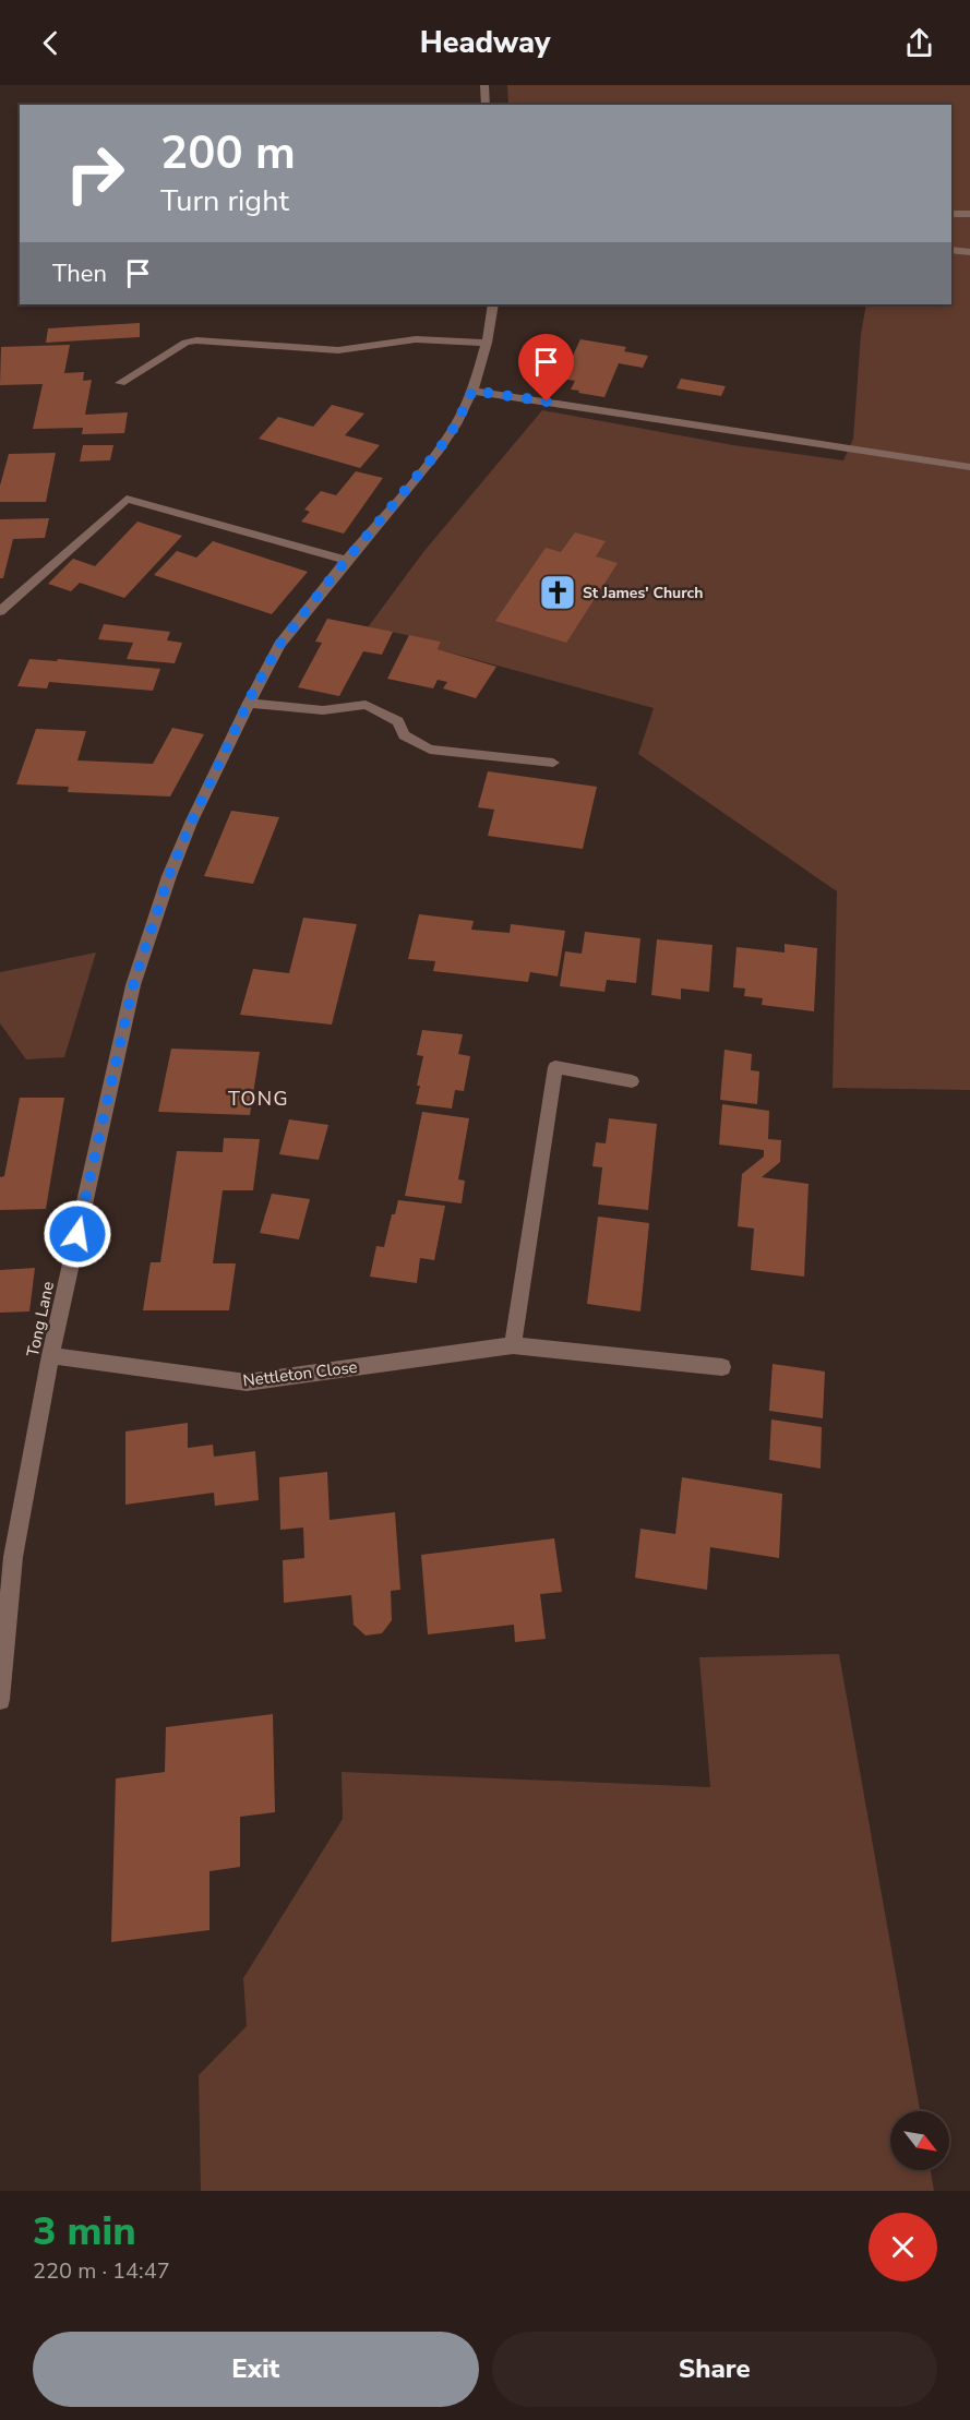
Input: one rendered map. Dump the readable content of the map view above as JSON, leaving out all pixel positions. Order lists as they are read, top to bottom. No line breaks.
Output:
{"streets":{"street":["Tong Lane","Nettleton Close"]},"crossings":[["Tong Lane","Nettleton Close"]],"districts":["TONG"],"places":{"church":["St James' Church"]},"north":"bottom right","page":{"header":"Headway","turn":["200 m","Turn right"],"then":"Then","heading":["3 min","220 m · 14:47"],"buttons":["Exit","Share"]}}
